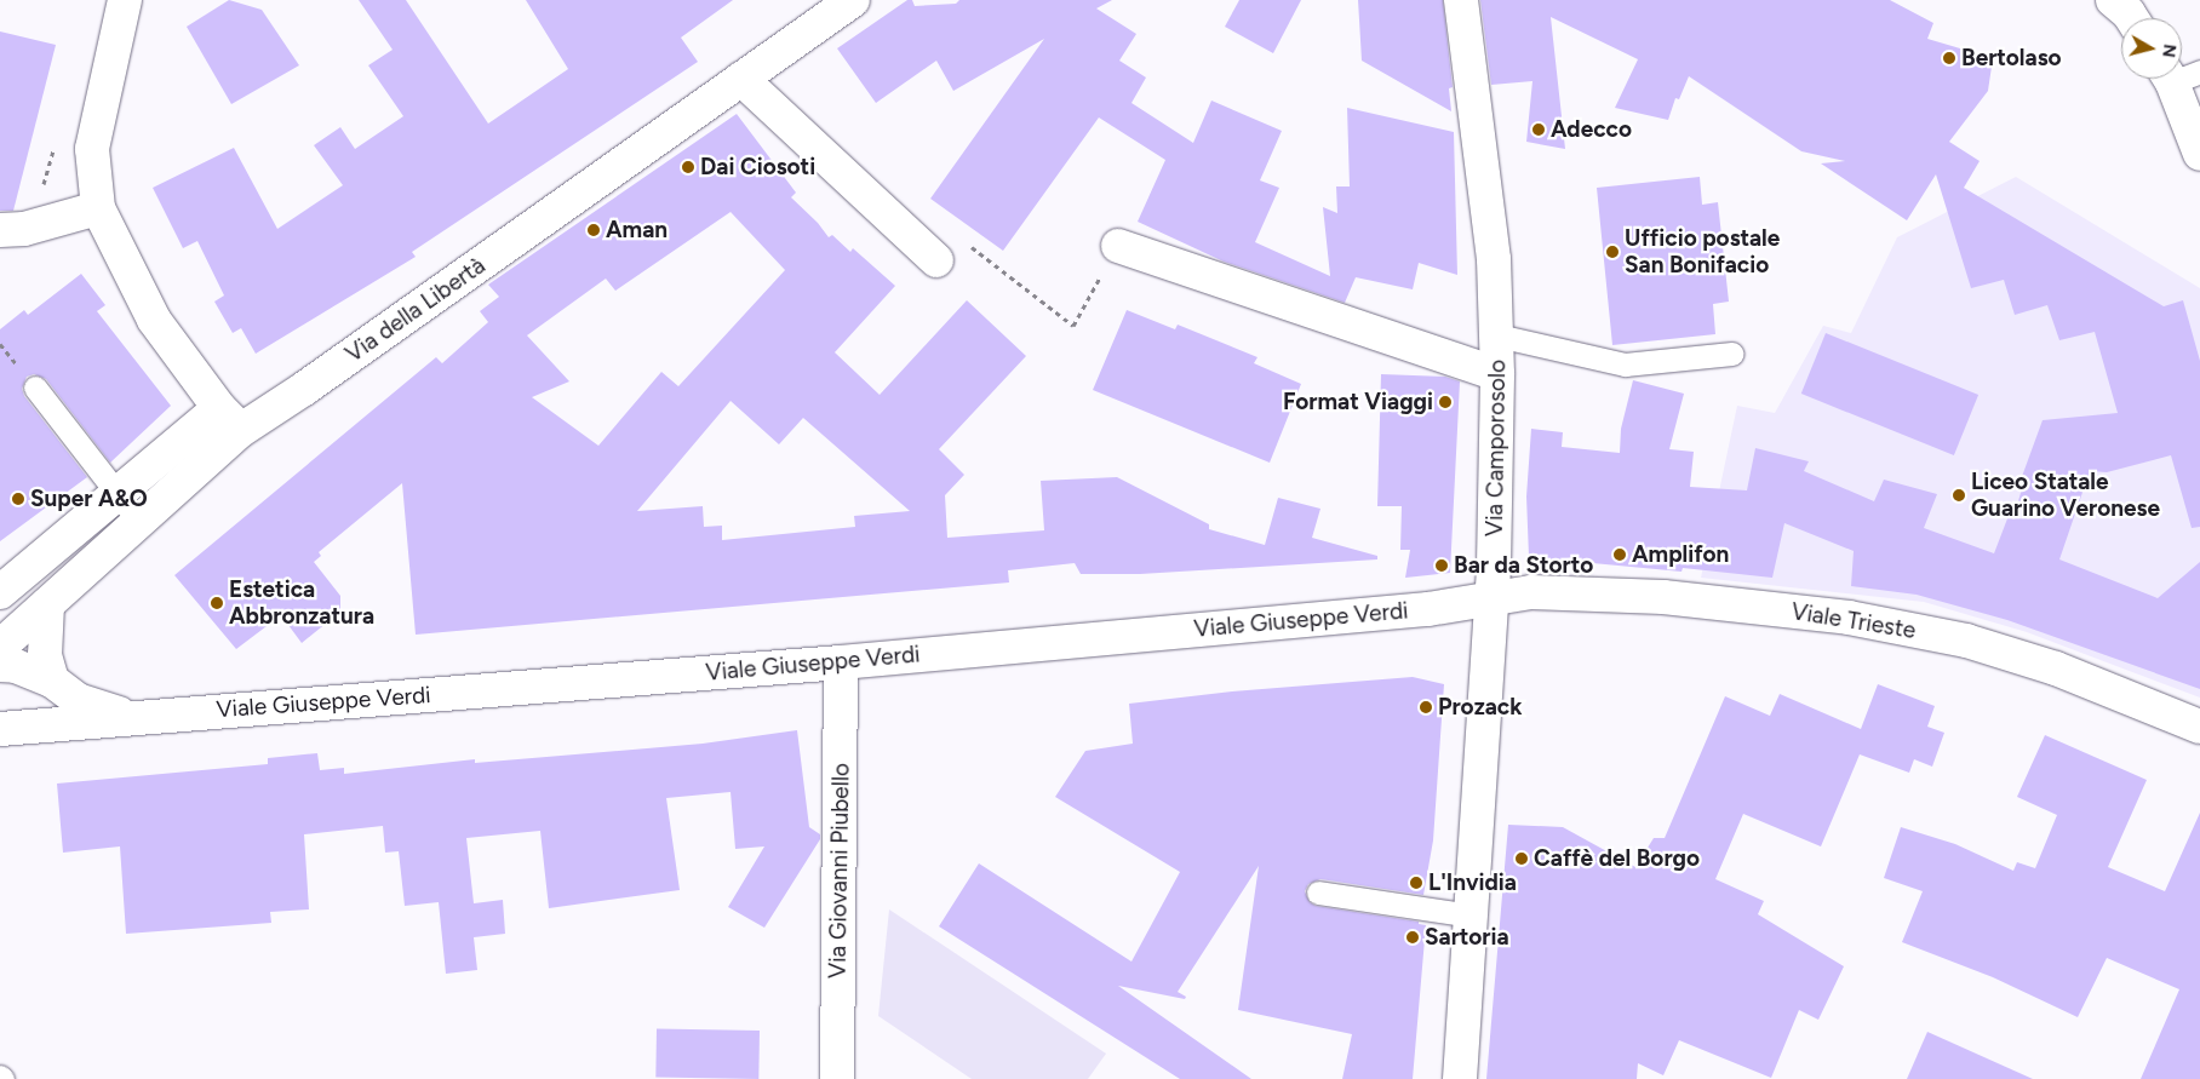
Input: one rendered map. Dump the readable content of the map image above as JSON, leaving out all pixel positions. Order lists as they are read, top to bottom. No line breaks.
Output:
{"streets":{"street":["Via della Libertà","Via Camporosolo","Viale Giuseppe Verdi","Viale Trieste","Via Giovanni Piubello"]},"crossings":[["Via Camporosolo","Viale Giuseppe Verdi"],["Via Camporosolo","Viale Trieste"],["Viale Giuseppe Verdi","Viale Trieste"],["Viale Giuseppe Verdi","Via Giovanni Piubello"]],"places":["Bertolaso","Adecco","Dai Ciosoti","Aman","Ufficio postale San Bonifacio","Format Viaggi","Liceo Statale Guarino Veronese","Super A&O","Amplifon","Bar da Storto","Estetica Abbronzatura","Prozack","Caffè del Borgo","L'Invidia","Sartoria"],"north":"right"}
